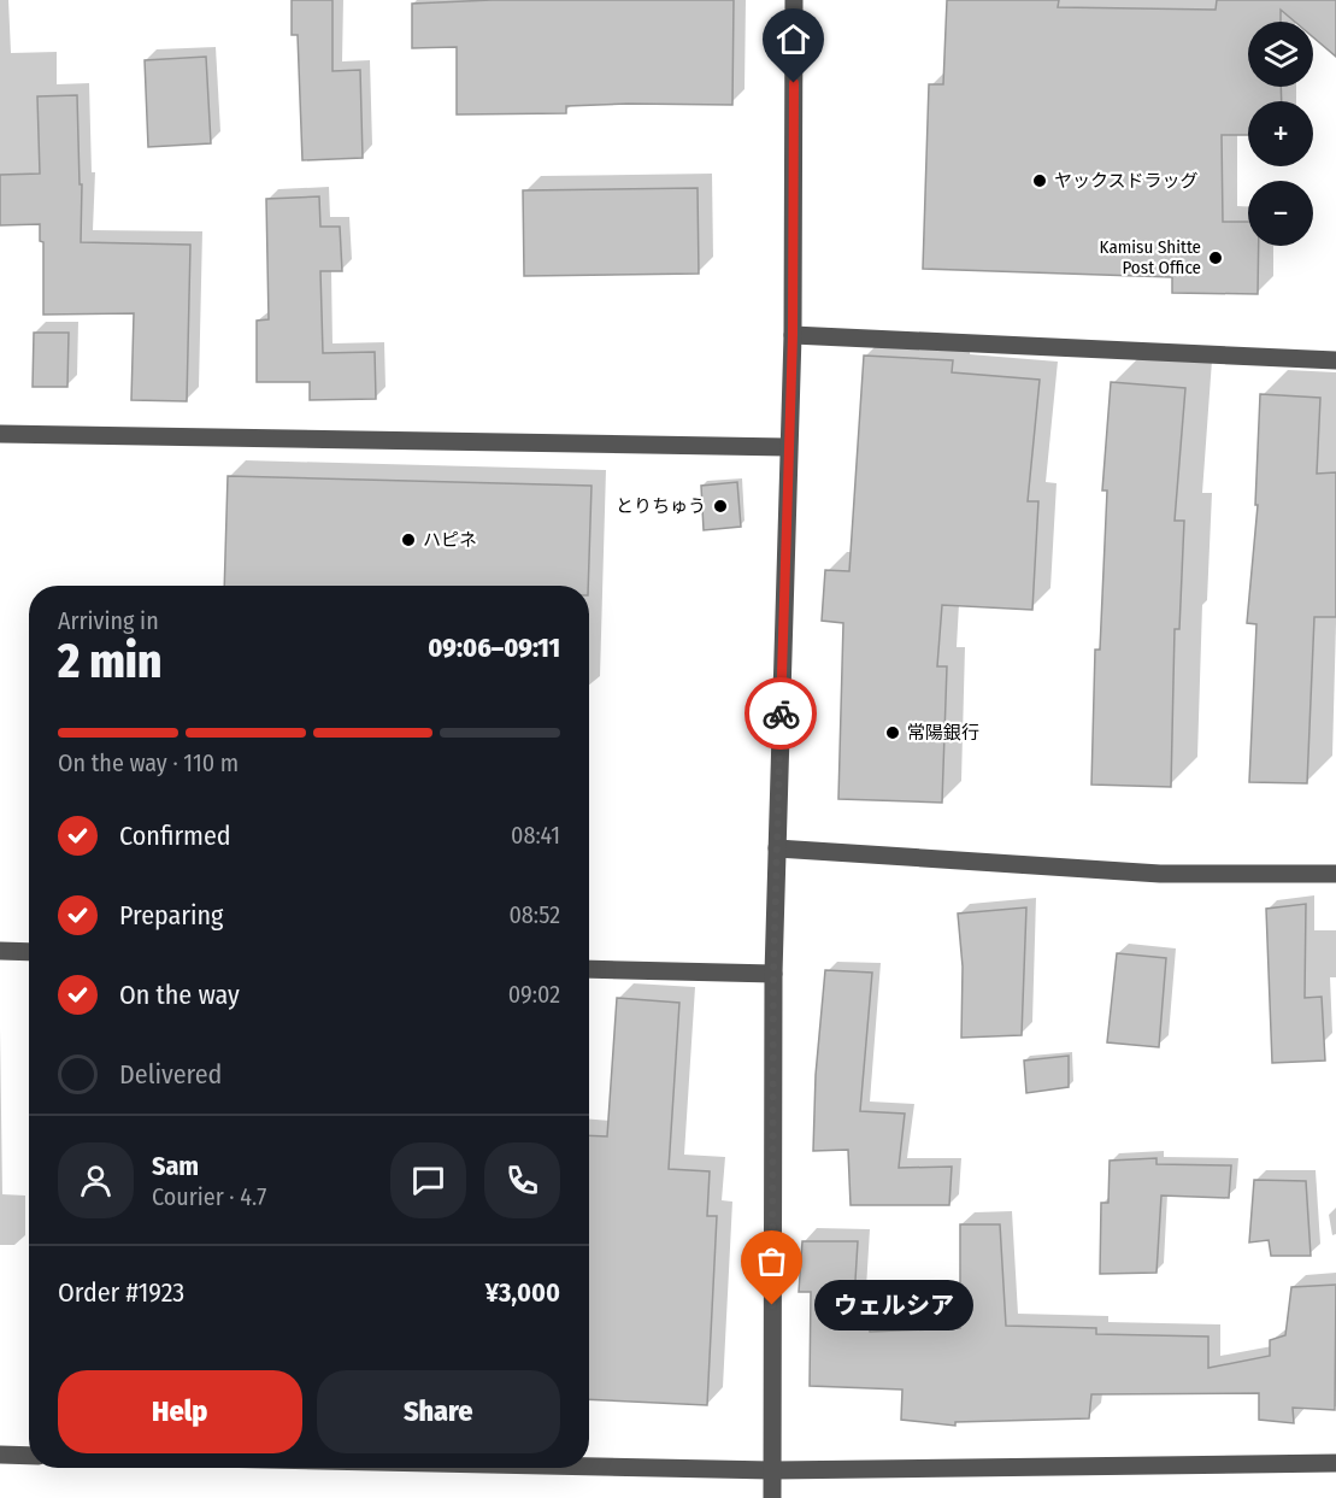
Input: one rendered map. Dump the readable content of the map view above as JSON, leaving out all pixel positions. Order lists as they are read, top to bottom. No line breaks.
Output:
{"places":["ヤックスドラッグ","Kamisu Shitte Post Office","とりちゅう","ハピネ","常陽銀行","ウェルシア"],"page":{"map_buttons":["+","−"],"heading":["2 min","Arriving in","09:06–09:11"],"panel":["Sam","Courier · 4.7","Order #1923","¥3,000"],"bar":"On the way · 110 m","list":[["Confirmed","08:41"],["Preparing","08:52"],["On the way","09:02"],"Delivered"],"bubble":"ウェルシア","buttons":["Help","Share"]}}
